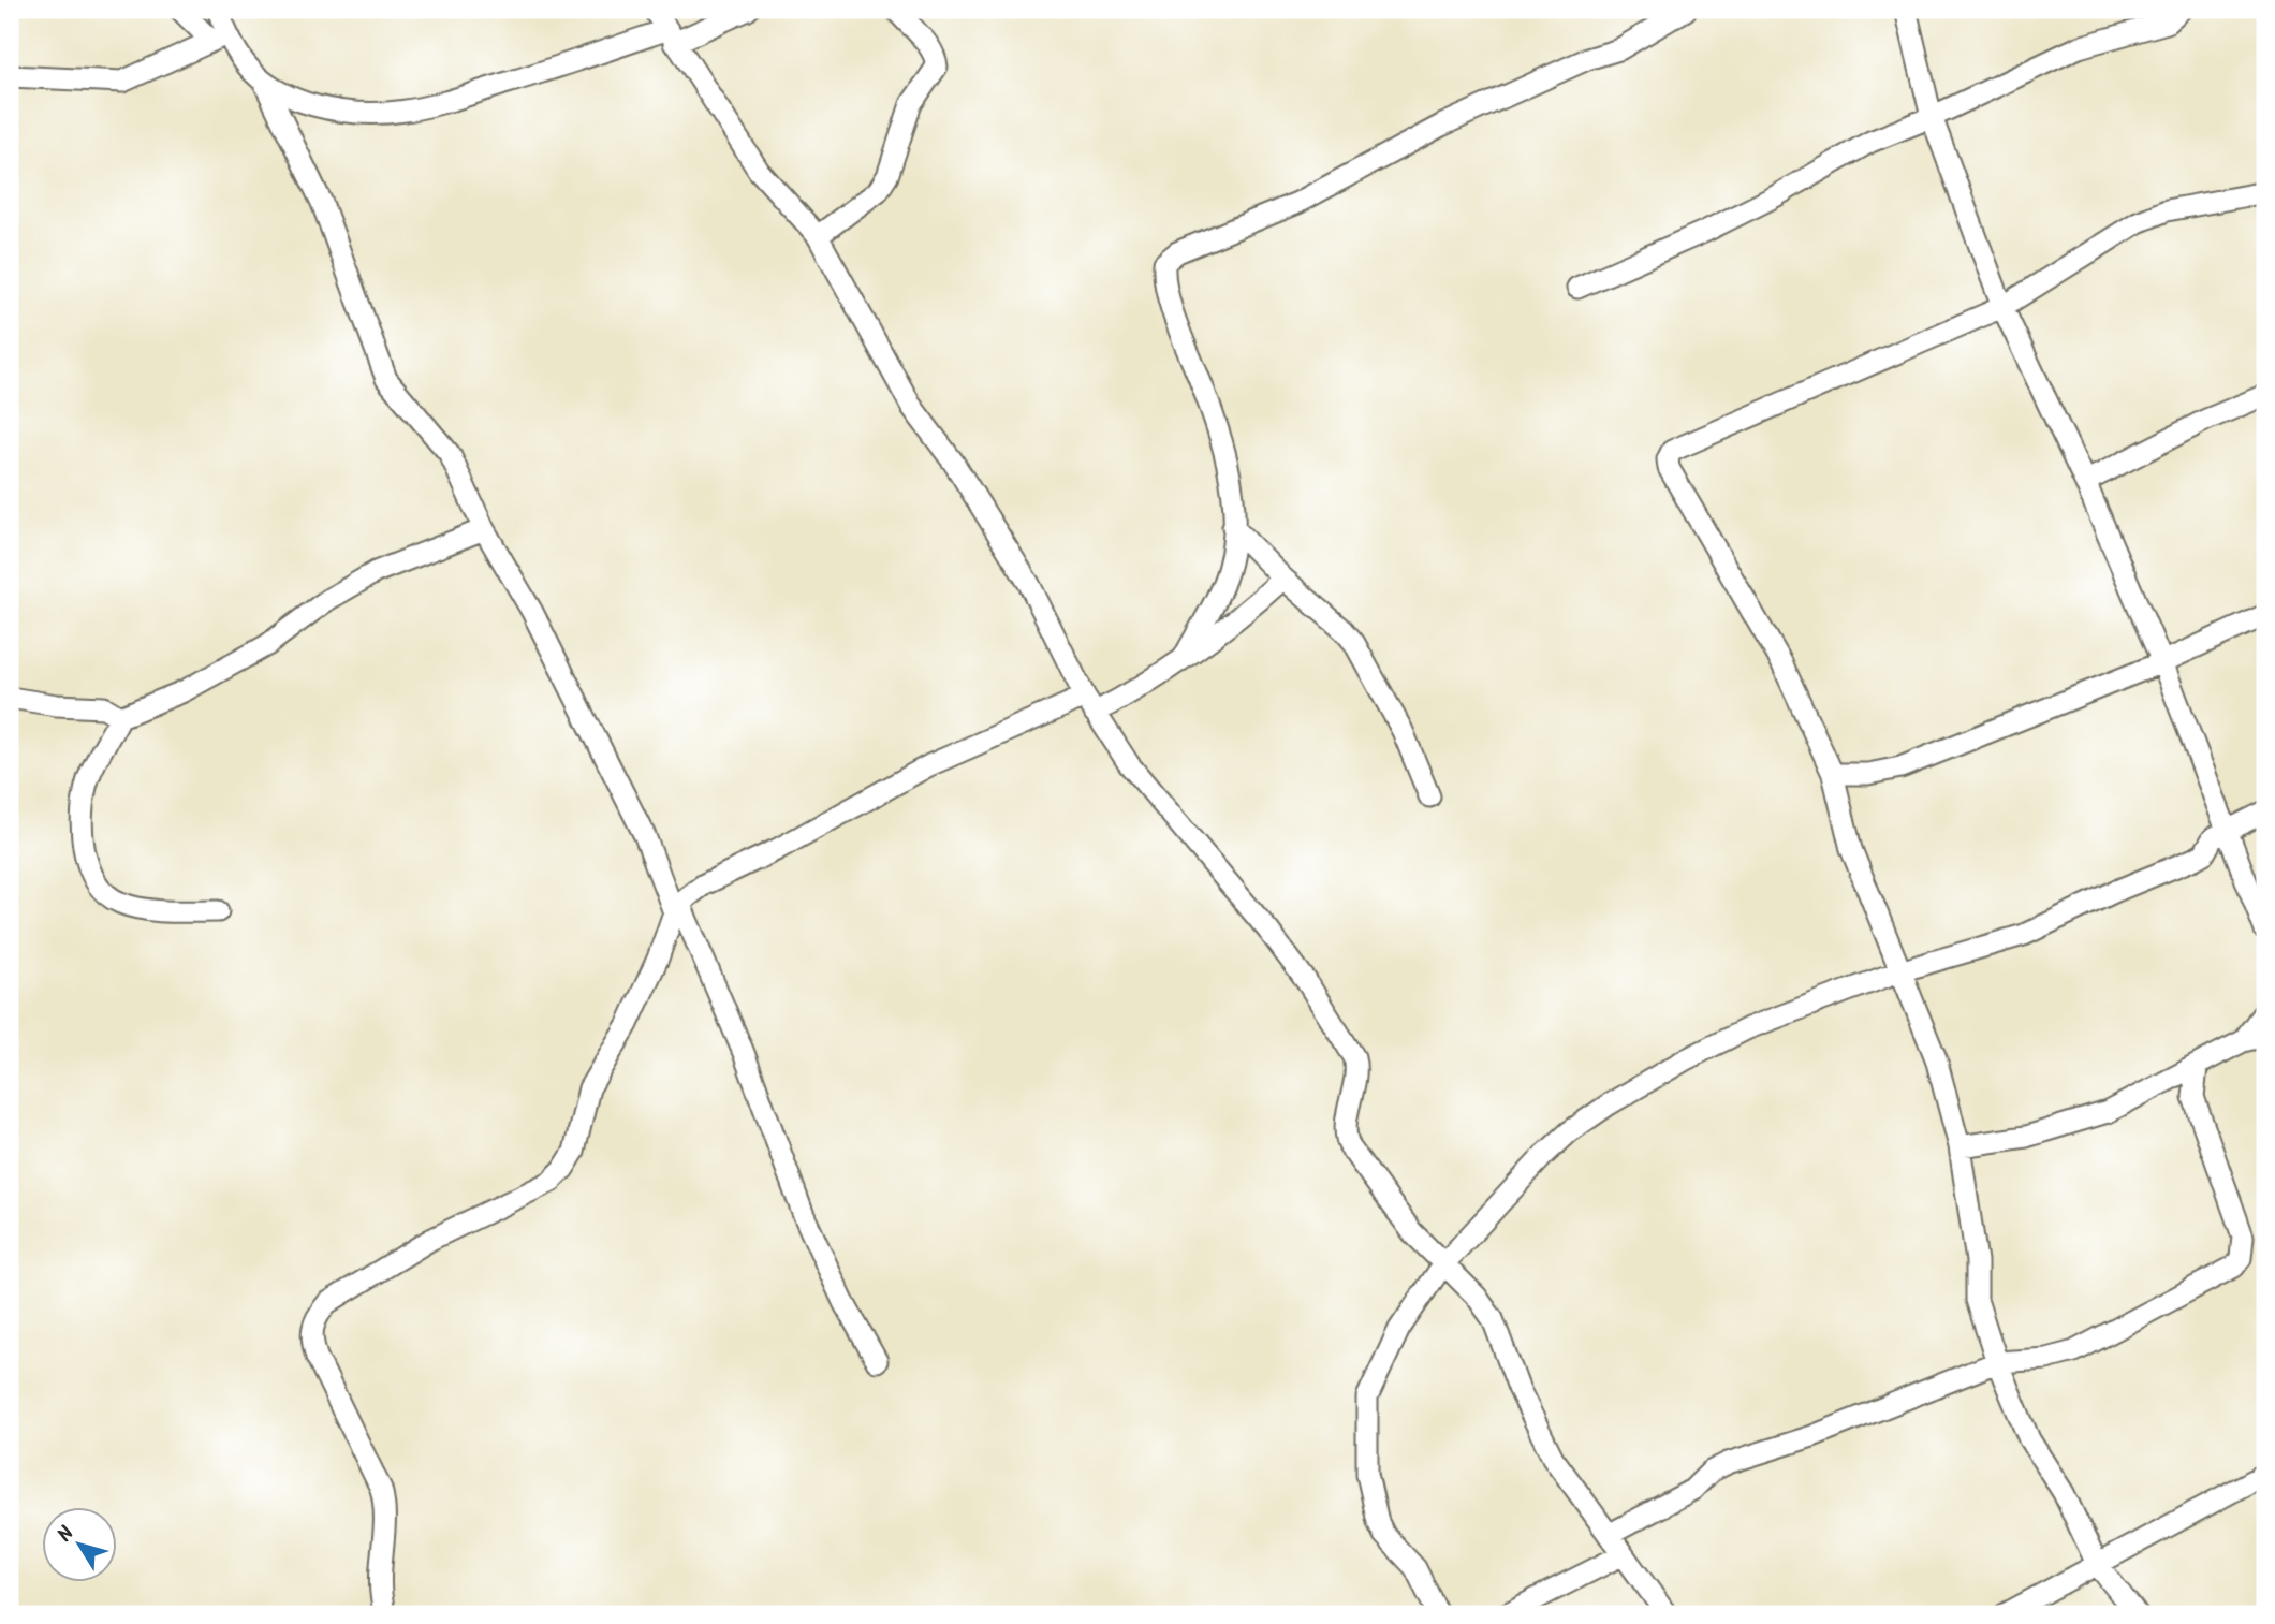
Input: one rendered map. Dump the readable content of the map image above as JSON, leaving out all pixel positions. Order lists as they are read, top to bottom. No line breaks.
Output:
{"north":"top left"}
